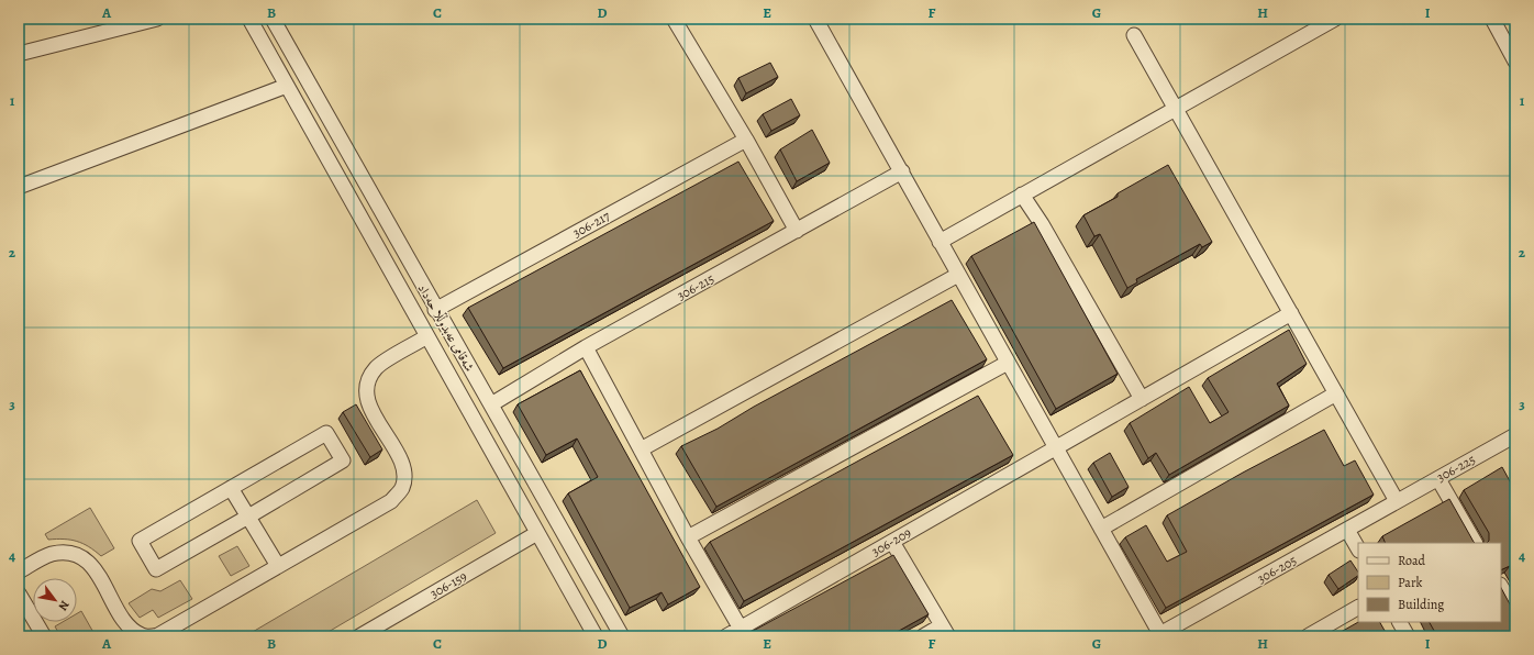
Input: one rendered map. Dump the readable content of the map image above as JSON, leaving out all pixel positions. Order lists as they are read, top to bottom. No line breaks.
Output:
{"streets":{"street":["306-217","306-215","شەقامی عەبدوڵڵا حەداد","306-225","306-209","306-205","306-159"]},"crossings":[["306-217","شەقامی عەبدوڵڵا حەداد"],["306-215","شەقامی عەبدوڵڵا حەداد"],["شەقامی عەبدوڵڵا حەداد","306-159"],["306-225","306-205"]],"legend":["Road","Park","Building"],"north":"bottom right","grid":{"columns":["A","B","C","D","E","F","G","H","I"],"rows":["1","2","3","4"]}}
